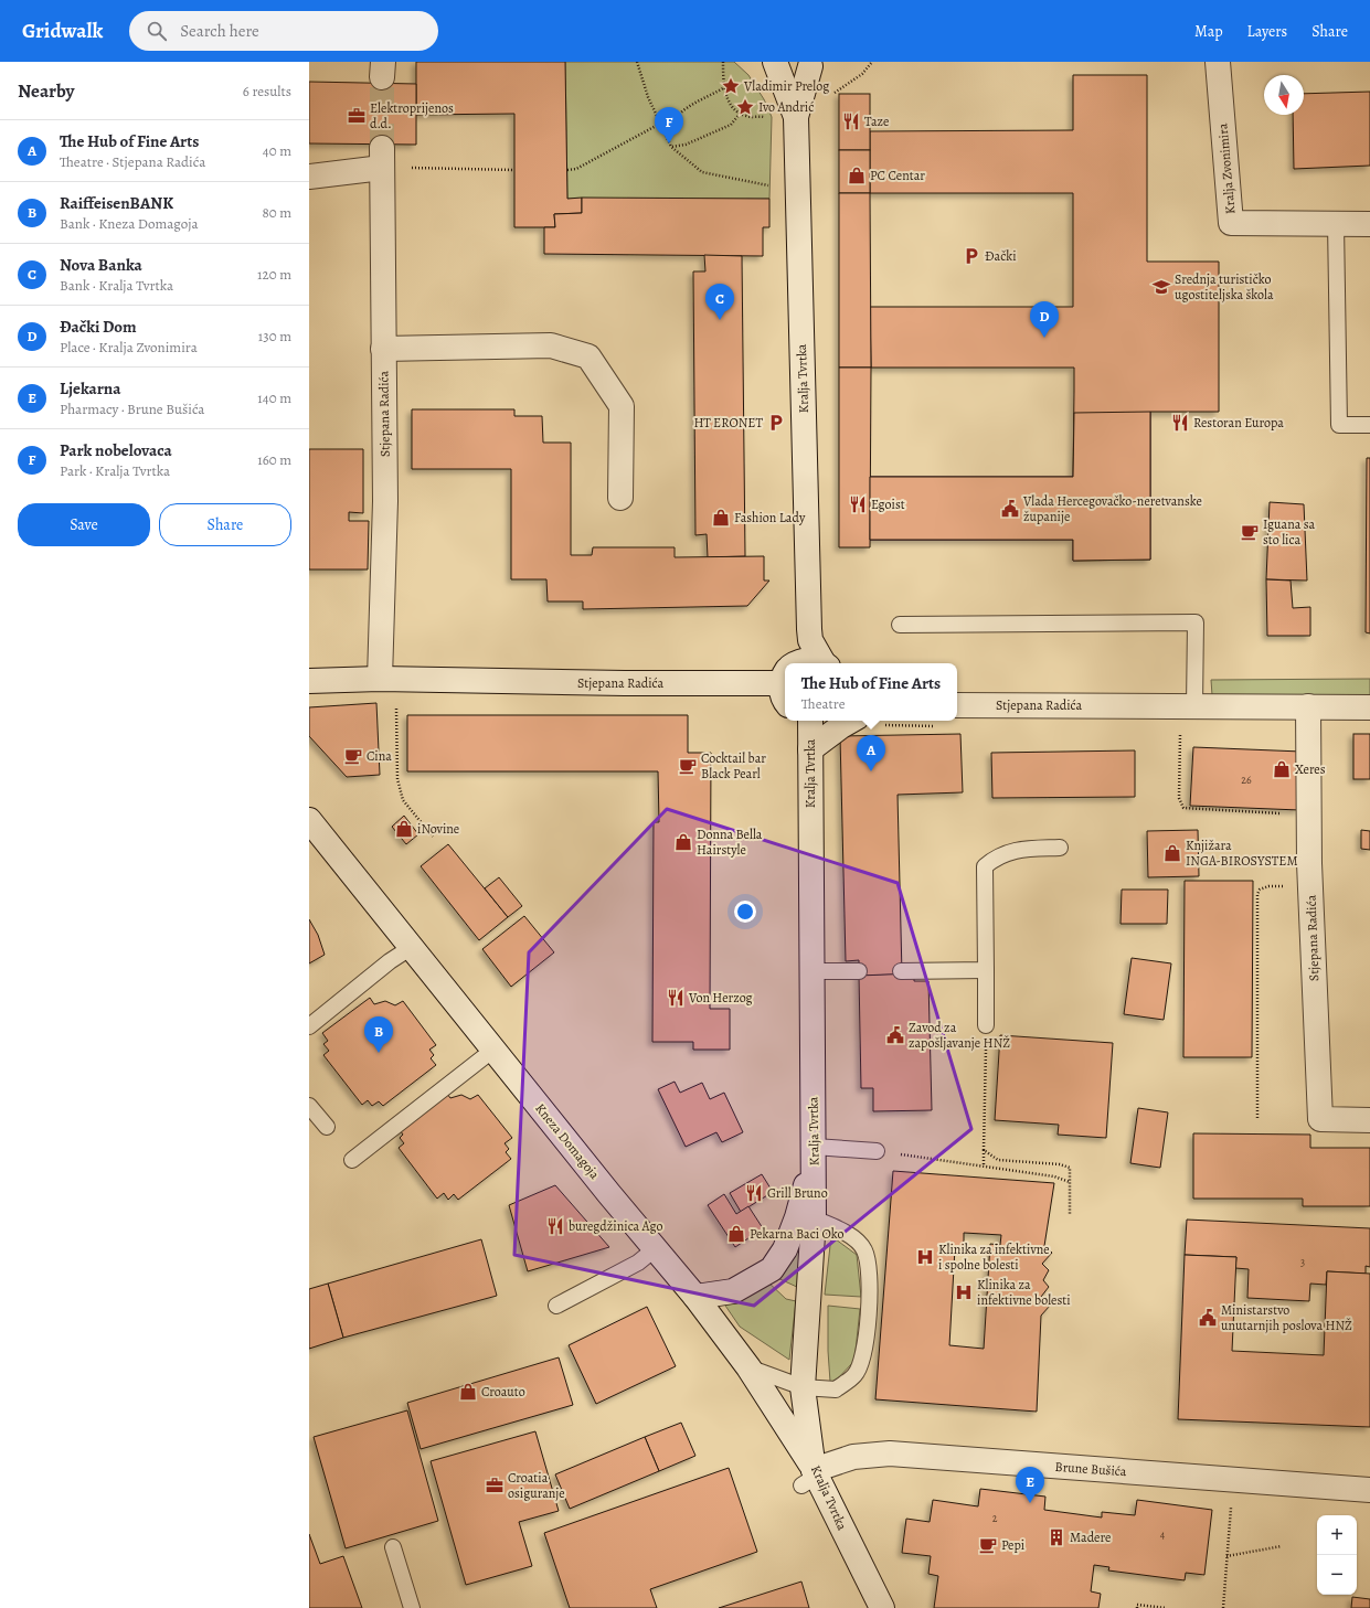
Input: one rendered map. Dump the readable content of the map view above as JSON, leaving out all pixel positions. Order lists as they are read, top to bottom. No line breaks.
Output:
{"streets":{"street":["Kralja Zvonimira","Kralja Tvrtka","Stjepana Radića","Kneza Domagoja","Brune Bušića"]},"crossings":[["Kralja Tvrtka","Kneza Domagoja"],["Kralja Tvrtka","Brune Bušića"],["Kneza Domagoja","Brune Bušića"]],"places":{"place":["Vladimir Prelog","Ivo Andrić"],"office":["Elektroprijenos d.d.","Croatia osiguranje"],"restaurant":["Taze","Restoran Europa","Egoist","Von Herzog","Grill Bruno","buregdžinica Ago"],"shop":["PC Centar","Fashion Lady","Xeres","iNovine","Donna Bella Hairstyle","Knjižara INGA-BIROSYSTEM","Pekarna Baci Oko","Croauto"],"parking":["Đački","HT ERONET"],"school or university":["Srednja turističko ugostiteljska škola"],"public building":["Vlada Hercegovačko-neretvanske županije","Zavod za zapošljavanje HNŽ","Ministarstvo unutarnjih poslova HNŽ"],"cafe":["Iguana sa sto lica","Cina","Cocktail bar Black Pearl","Pepi"],"hospital":["Klinika za infektivne i spolne bolesti","Klinika za infektivne bolesti"],"building":["Madere"]},"house_numbers":["26","3","2","4"],"north":"bottom","page":{"header":"Gridwalk","search":"Search here","nav":["Map","Layers","Share"],"heading":["Nearby","6 results"],"pins":["F","C","D","A","B","E"],"list":[{"mark":"A","name":"The Hub of Fine Arts","note":"Theatre · Stjepana Radića","value":"40 m"},{"mark":"B","name":"RaiffeisenBANK","note":"Bank · Kneza Domagoja","value":"80 m"},{"mark":"C","name":"Nova Banka","note":"Bank · Kralja Tvrtka","value":"120 m"},{"mark":"D","name":"Đački Dom","note":"Place · Kralja Zvonimira","value":"130 m"},{"mark":"E","name":"Ljekarna","note":"Pharmacy · Brune Bušića","value":"140 m"},{"mark":"F","name":"Park nobelovaca","note":"Park · Kralja Tvrtka","value":"160 m"}],"buttons":["Save","Share"],"popup":["The Hub of Fine Arts","Theatre"],"map_buttons":["+","−"]}}
